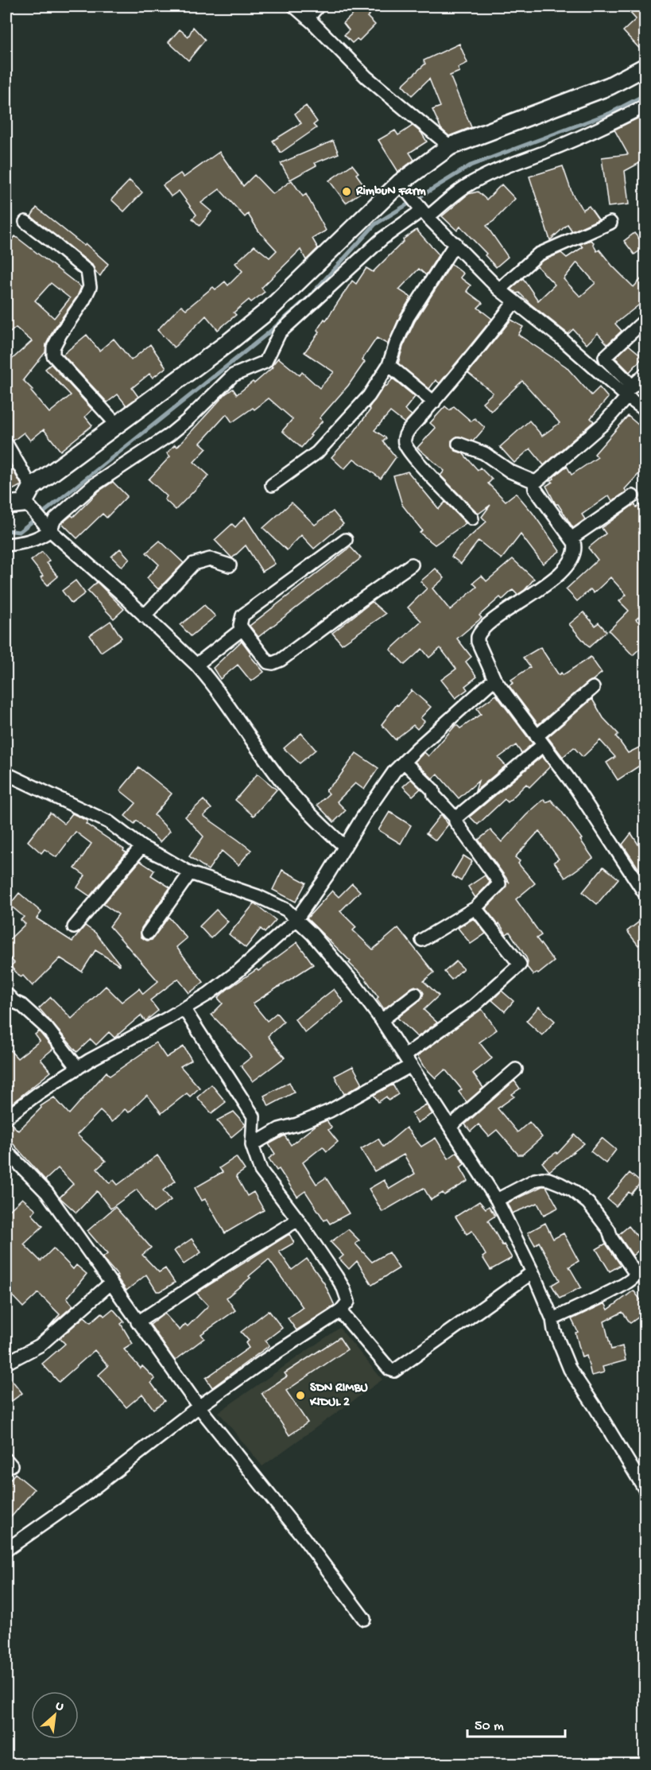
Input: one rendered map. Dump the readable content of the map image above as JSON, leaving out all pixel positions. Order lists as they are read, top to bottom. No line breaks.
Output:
{"places":["RimbuN Farm","SDN RIMBU KIDUL 2"],"scale_bar":"50 m","north":"top right"}
